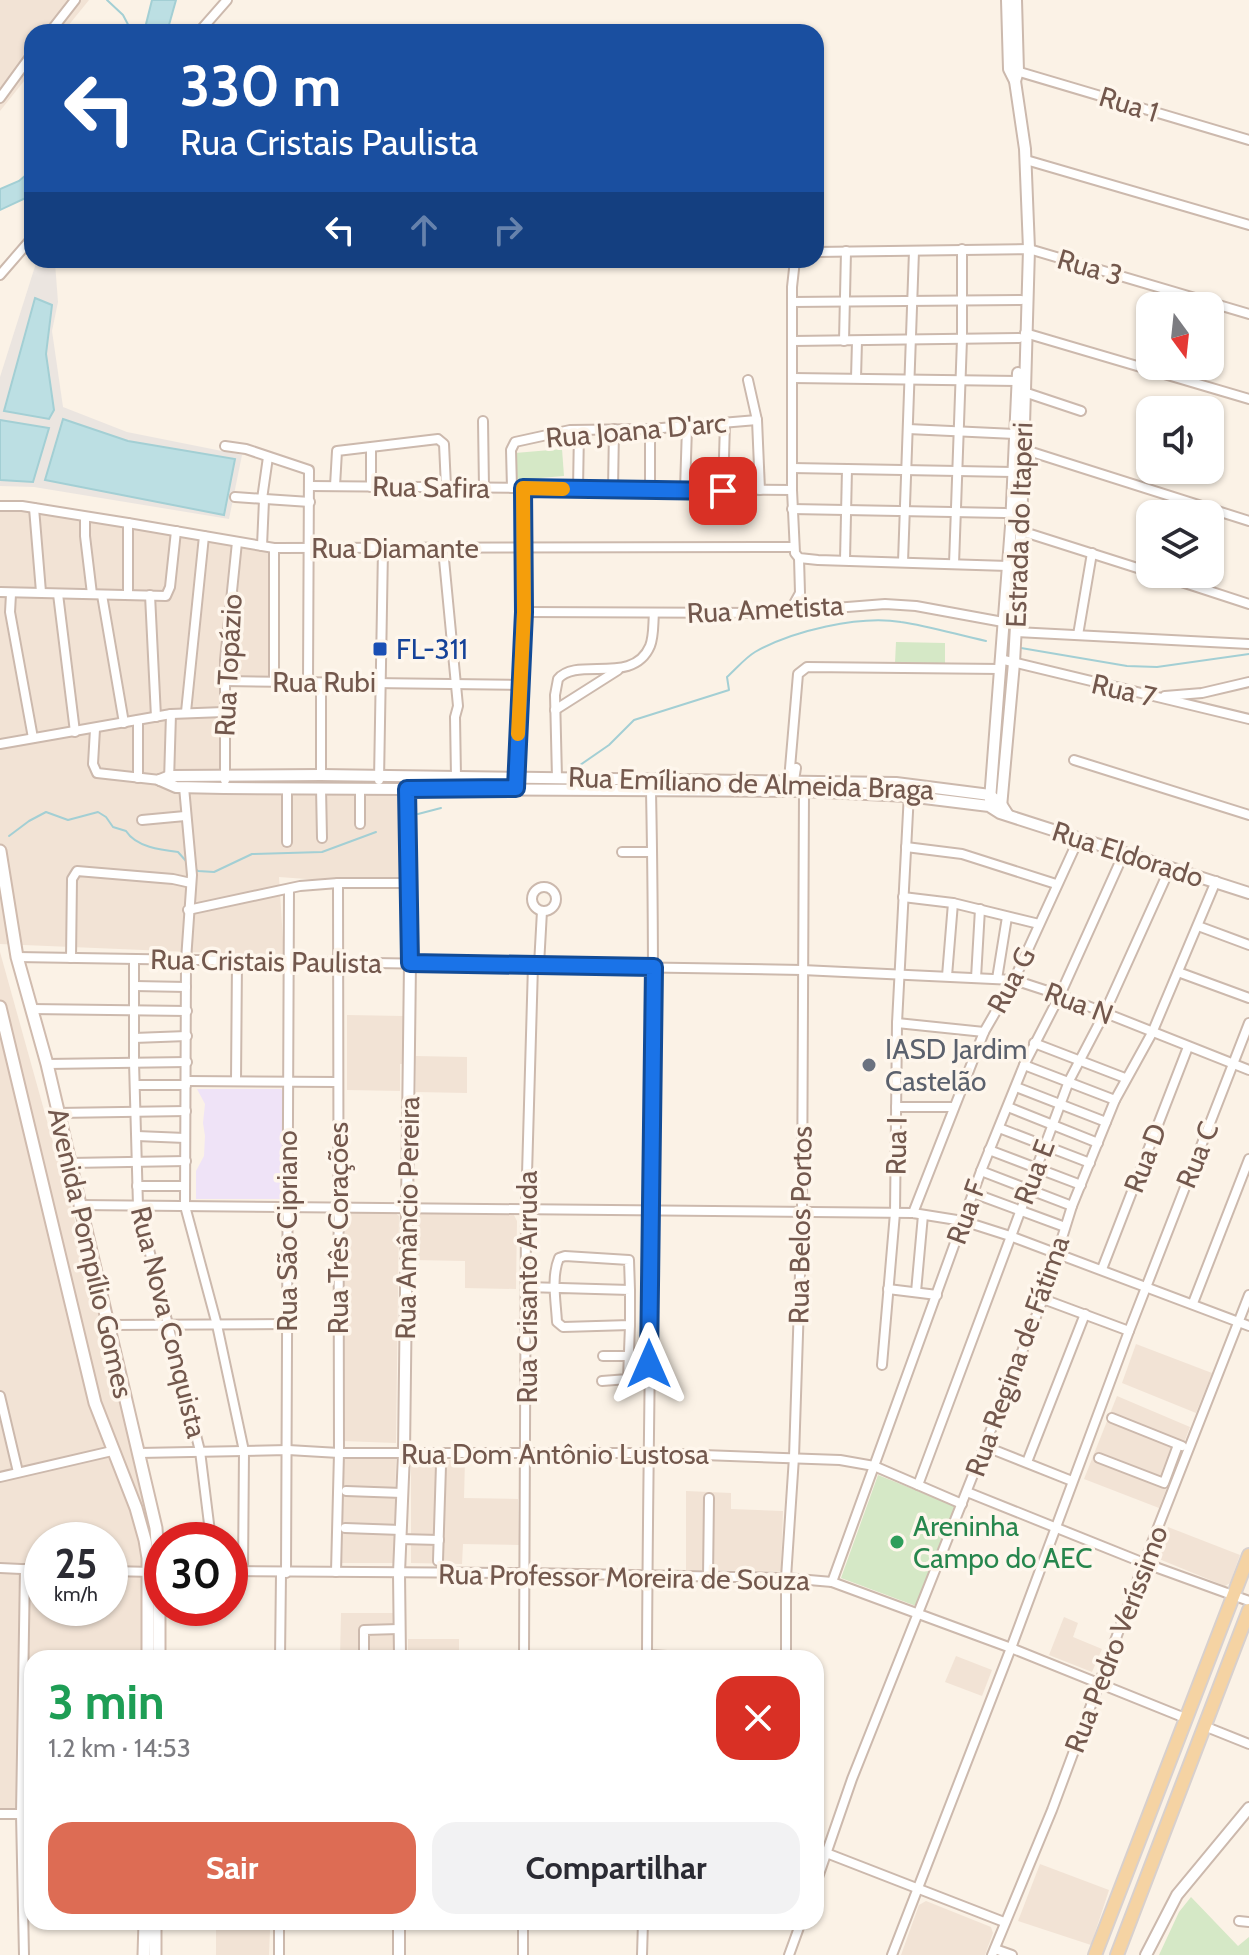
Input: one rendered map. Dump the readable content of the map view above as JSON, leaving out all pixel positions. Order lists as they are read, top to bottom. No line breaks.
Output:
{"streets":{"main road":["Avenida Pompílio Gomes"],"street":["Rua 1","Rua 3","Rua Joana D'arc","Rua Safira","Estrada do Itaperi","Rua Diamante","Rua Ametista","Rua Topázio","Rua Rubi","Rua 7","Rua Emíliano de Almeida Braga","Rua Eldorado","Rua Cristais Paulista","Rua G","Rua N","Rua I","Rua C","Rua D","Rua E","Rua F","Rua Amâncio Pereira","Rua Belos Portos","Rua Três Corações","Rua São Cipriano","Rua Crisanto Arruda","Rua Nova Conquista","Rua Regina de Fátima","Rua Dom Antônio Lustosa","Rua Professor Moreira de Souza","Rua Pedro Veríssimo"]},"crossings":[["Rua 1","Estrada do Itaperi"],["Rua 3","Estrada do Itaperi"],["Rua Joana D'arc","Rua Safira"],["Estrada do Itaperi","Rua Diamante"],["Estrada do Itaperi","Rua Ametista"],["Estrada do Itaperi","Rua 7"],["Estrada do Itaperi","Rua Emíliano de Almeida Braga"],["Estrada do Itaperi","Rua Eldorado"],["Rua Diamante","Rua Topázio"],["Rua Topázio","Rua Rubi"],["Rua Topázio","Rua Emíliano de Almeida Braga"],["Rua 7","Rua Emíliano de Almeida Braga"],["Rua Emíliano de Almeida Braga","Rua I"],["Rua Emíliano de Almeida Braga","Rua Amâncio Pereira"],["Rua Emíliano de Almeida Braga","Rua Belos Portos"],["Rua Eldorado","Rua G"],["Rua Eldorado","Rua E"],["Rua Eldorado","Rua F"],["Rua Eldorado","Rua Regina de Fátima"],["Rua Cristais Paulista","Rua N"],["Rua Cristais Paulista","Rua I"],["Rua Cristais Paulista","Rua Amâncio Pereira"],["Rua Cristais Paulista","Rua Belos Portos"],["Rua Cristais Paulista","Rua Três Corações"],["Rua Cristais Paulista","Rua São Cipriano"],["Rua Cristais Paulista","Avenida Pompílio Gomes"],["Rua Cristais Paulista","Rua Crisanto Arruda"],["Rua Cristais Paulista","Rua Nova Conquista"],["Rua G","Rua N"],["Rua N","Rua I"],["Rua N","Rua C"],["Rua N","Rua D"],["Rua N","Rua E"],["Rua N","Rua F"],["Rua N","Rua Regina de Fátima"],["Rua C","Rua Professor Moreira de Souza"],["Rua E","Rua Dom Antônio Lustosa"],["Rua F","Rua Dom Antônio Lustosa"],["Rua F","Rua Professor Moreira de Souza"],["Rua Amâncio Pereira","Rua Dom Antônio Lustosa"],["Rua Amâncio Pereira","Rua Professor Moreira de Souza"],["Rua Belos Portos","Rua Dom Antônio Lustosa"],["Rua Belos Portos","Rua Professor Moreira de Souza"],["Rua Três Corações","Rua Dom Antônio Lustosa"],["Rua Três Corações","Rua Professor Moreira de Souza"],["Rua São Cipriano","Rua Dom Antônio Lustosa"],["Rua São Cipriano","Rua Professor Moreira de Souza"],["Avenida Pompílio Gomes","Rua Dom Antônio Lustosa"],["Rua Crisanto Arruda","Rua Dom Antônio Lustosa"],["Rua Crisanto Arruda","Rua Professor Moreira de Souza"],["Rua Nova Conquista","Rua Dom Antônio Lustosa"],["Rua Regina de Fátima","Rua Dom Antônio Lustosa"],["Rua Regina de Fátima","Rua Professor Moreira de Souza"],["Rua Professor Moreira de Souza","Rua Pedro Veríssimo"]],"places":{"transit":["FL-311"],"other":["IASD Jardim Castelão","Areninha Campo do AEC"]},"north":"bottom","page":{"turn":["330 m","Rua Cristais Paulista"],"speed":"25 km/h","limit":"30","heading":["3 min","1.2 km · 14:53"],"buttons":["Sair","Compartilhar"]}}
